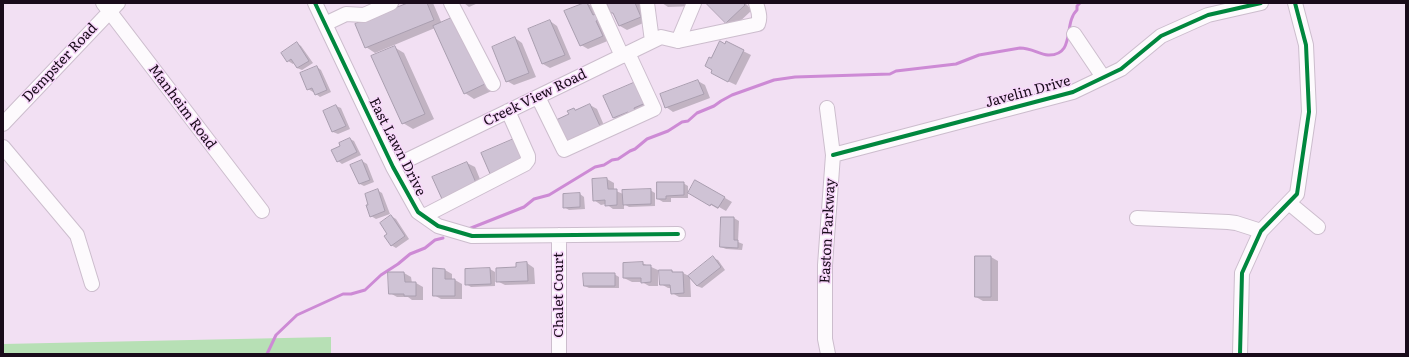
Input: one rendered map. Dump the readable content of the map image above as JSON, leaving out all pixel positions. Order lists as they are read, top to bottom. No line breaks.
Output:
{"streets":{"street":["Dempster Road","Javelin Drive","Creek View Road","Manheim Road","East Lawn Drive","Easton Parkway","Chalet Court"]},"crossings":[["Dempster Road","Manheim Road"],["Javelin Drive","Easton Parkway"],["Creek View Road","East Lawn Drive"],["East Lawn Drive","Chalet Court"]]}
